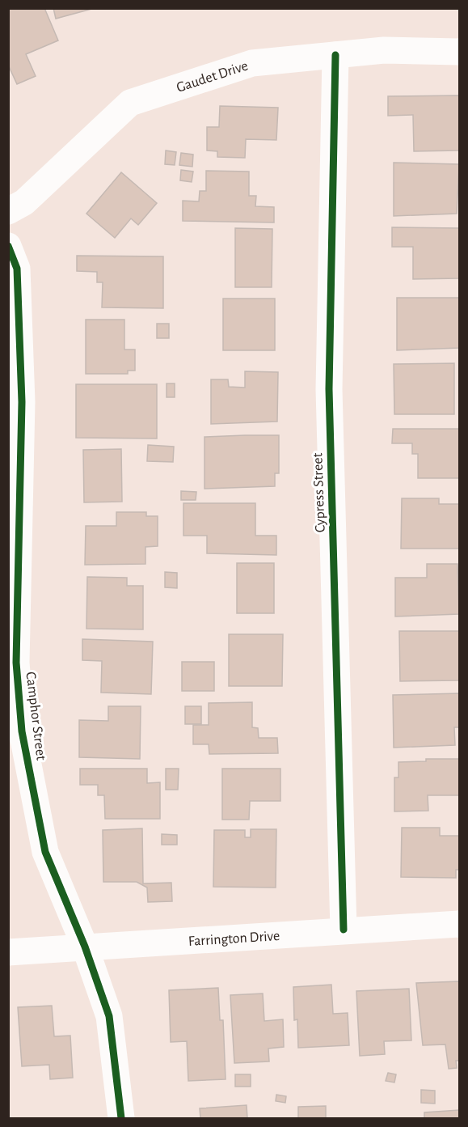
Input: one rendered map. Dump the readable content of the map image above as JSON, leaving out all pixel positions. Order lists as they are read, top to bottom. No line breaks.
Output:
{"streets":{"street":["Gaudet Drive","Cypress Street","Camphor Street","Farrington Drive"]},"crossings":[["Gaudet Drive","Cypress Street"],["Cypress Street","Farrington Drive"],["Camphor Street","Farrington Drive"]]}
